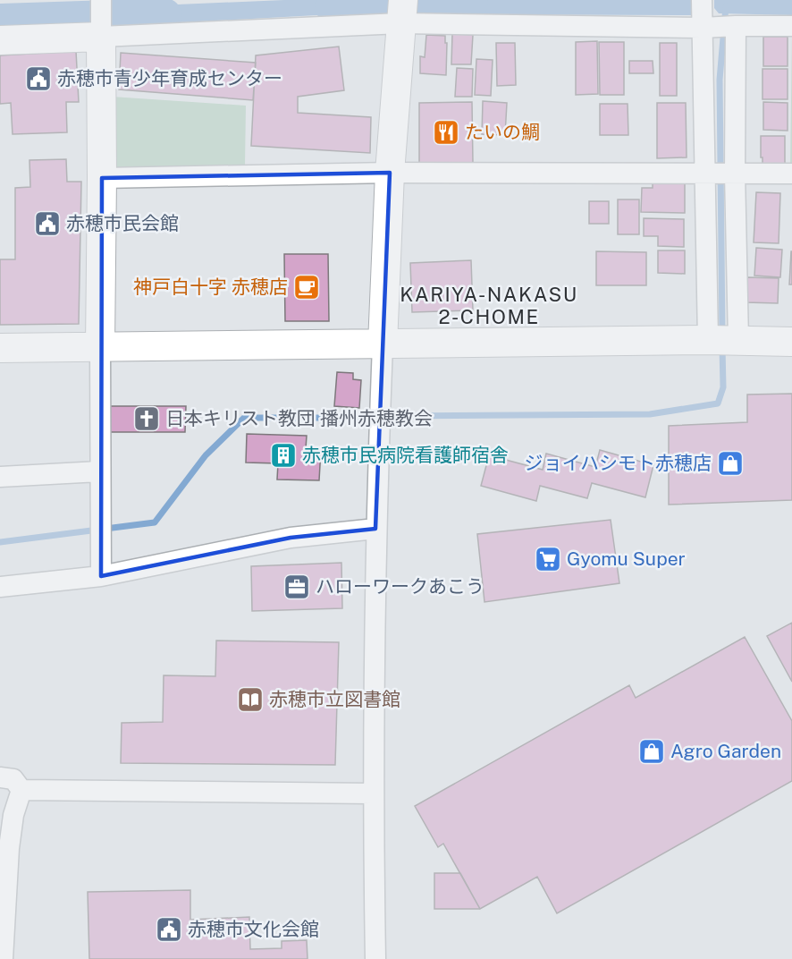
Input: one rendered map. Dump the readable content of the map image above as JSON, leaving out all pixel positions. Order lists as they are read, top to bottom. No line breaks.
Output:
{"districts":["KARIYA-NAKASU 2-CHOME"],"places":{"public building":["赤穂市青少年育成センター","赤穂市民会館","赤穂市文化会館"],"restaurant":["たいの鯛"],"cafe":["神戸白十字 赤穂店"],"church":["日本キリスト教団 播州赤穂教会"],"building":["赤穂市民病院看護師宿舎"],"shop":["ジョイハシモト赤穂店","Agro Garden"],"supermarket":["Gyomu Super"],"office":["ハローワークあこう"],"library":["赤穂市立図書館"]}}
